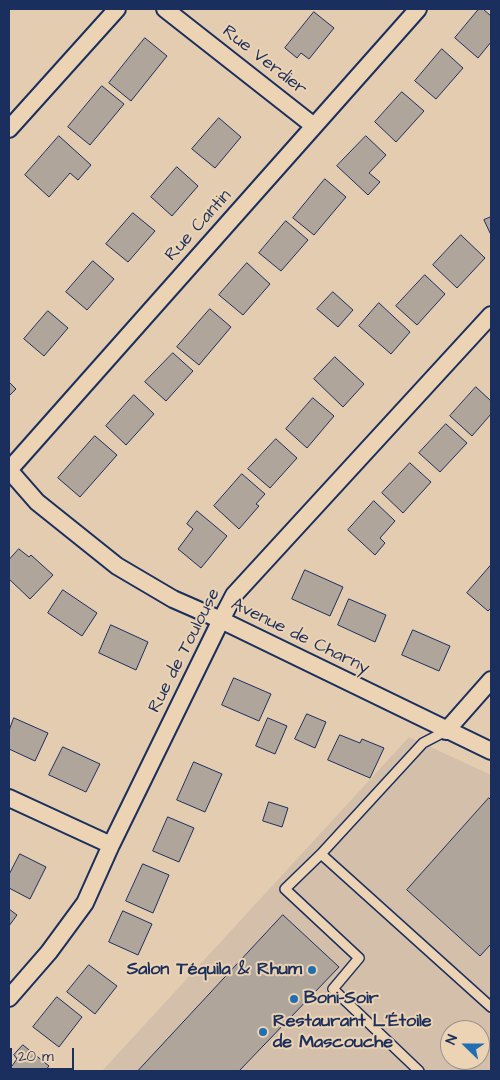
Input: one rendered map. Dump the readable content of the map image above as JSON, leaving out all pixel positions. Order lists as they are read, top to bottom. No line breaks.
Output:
{"streets":{"street":["Rue Verdier","Rue Cantin","Avenue de Charny","Rue de Toulouse"]},"crossings":[["Rue Verdier","Rue Cantin"],["Rue Cantin","Avenue de Charny"],["Avenue de Charny","Rue de Toulouse"]],"places":["Salon Téquila & Rhum","Boni-Soir","Restaurant L'Étoile de Mascouche"],"scale_bar":"20 m","north":"left"}
